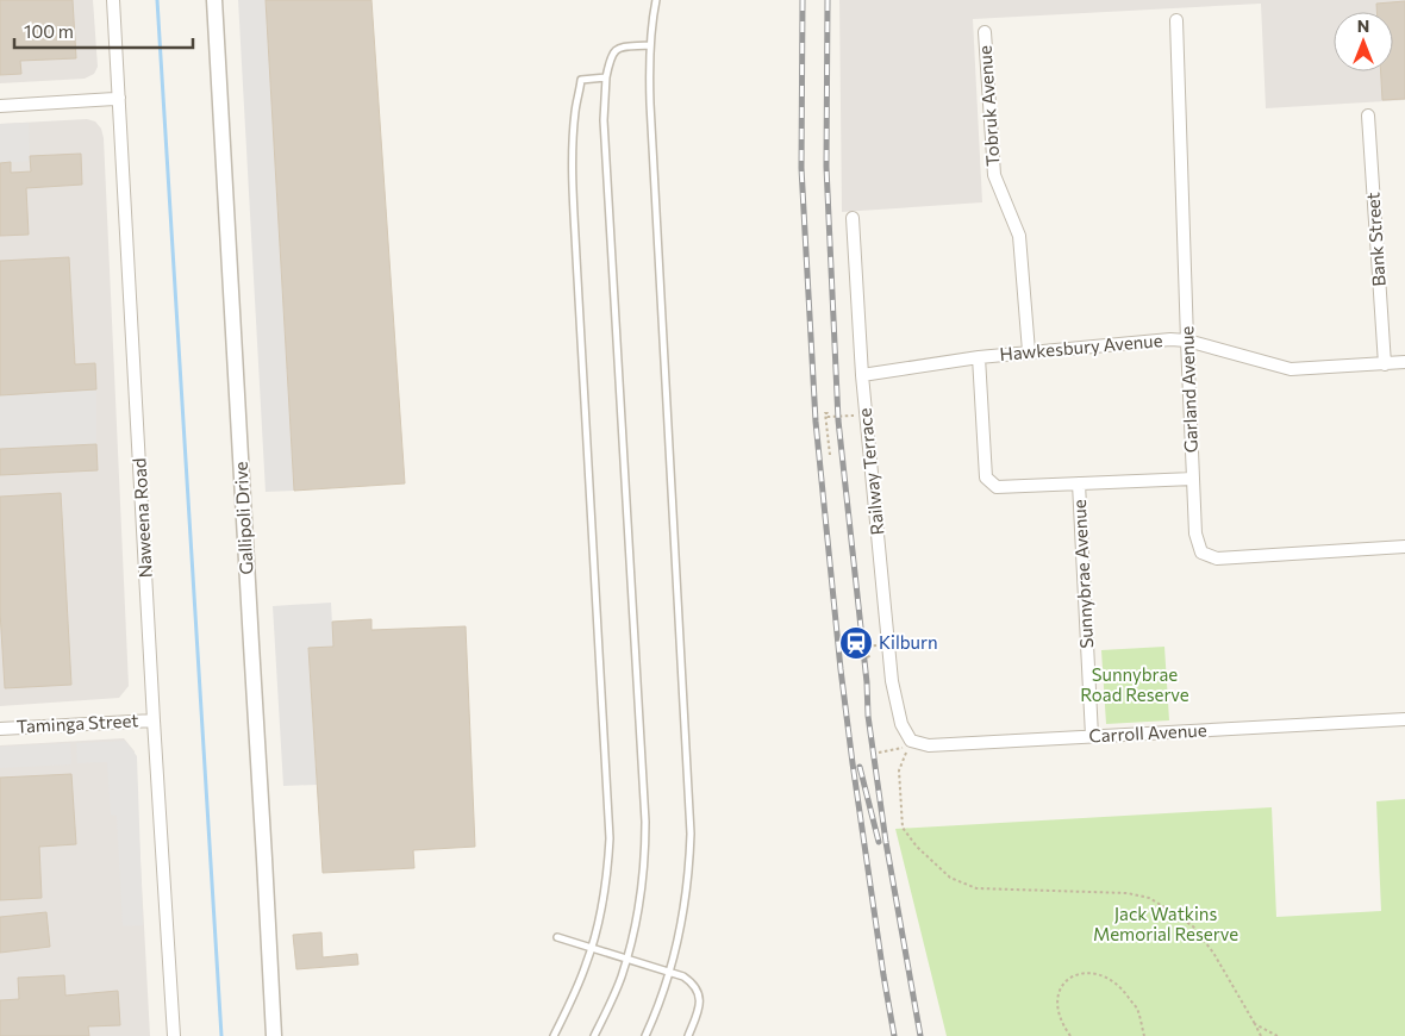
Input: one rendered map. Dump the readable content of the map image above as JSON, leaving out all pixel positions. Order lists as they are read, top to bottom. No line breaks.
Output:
{"streets":{"street":["Tobruk Avenue","Bank Street","Hawkesbury Avenue","Garland Avenue","Railway Terrace","Naweena Road","Gallipoli Drive","Sunnybrae Avenue","Taminga Street","Carroll Avenue"]},"crossings":[["Tobruk Avenue","Hawkesbury Avenue"],["Bank Street","Hawkesbury Avenue"],["Hawkesbury Avenue","Garland Avenue"],["Hawkesbury Avenue","Railway Terrace"],["Railway Terrace","Carroll Avenue"],["Naweena Road","Taminga Street"],["Sunnybrae Avenue","Carroll Avenue"]],"parks":["Sunnybrae Road Reserve","Jack Watkins Memorial Reserve"],"places":{"station":["Kilburn"]},"scale_bar":"100 m","north":"top"}
